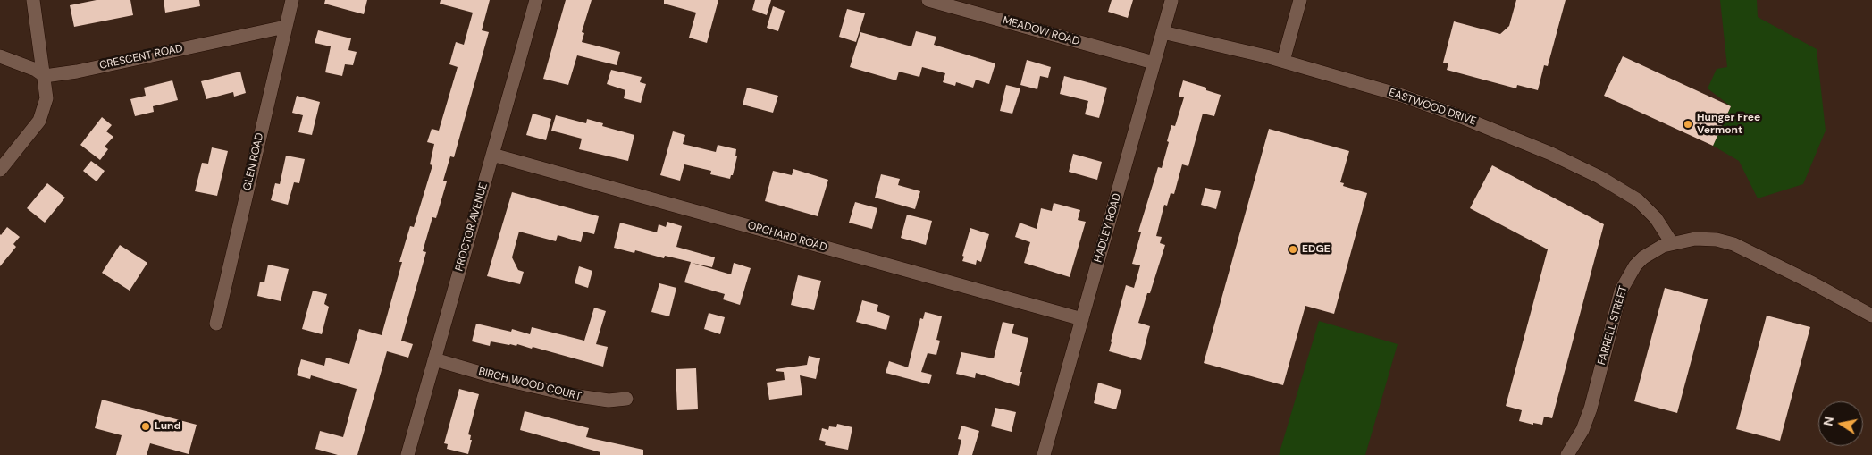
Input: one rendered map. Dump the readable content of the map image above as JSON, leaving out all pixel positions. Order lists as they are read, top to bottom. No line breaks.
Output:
{"streets":{"street":["MEADOW ROAD","CRESCENT ROAD","EASTWOOD DRIVE","GLEN ROAD","PROCTOR AVENUE","HADLEY ROAD","ORCHARD ROAD","FARRELL STREET","BIRCH WOOD COURT"]},"crossings":[["MEADOW ROAD","HADLEY ROAD"],["CRESCENT ROAD","GLEN ROAD"],["EASTWOOD DRIVE","HADLEY ROAD"],["EASTWOOD DRIVE","FARRELL STREET"],["PROCTOR AVENUE","ORCHARD ROAD"],["PROCTOR AVENUE","BIRCH WOOD COURT"],["HADLEY ROAD","ORCHARD ROAD"]],"places":["Hunger Free Vermont","EDGE","Lund"],"north":"left"}
